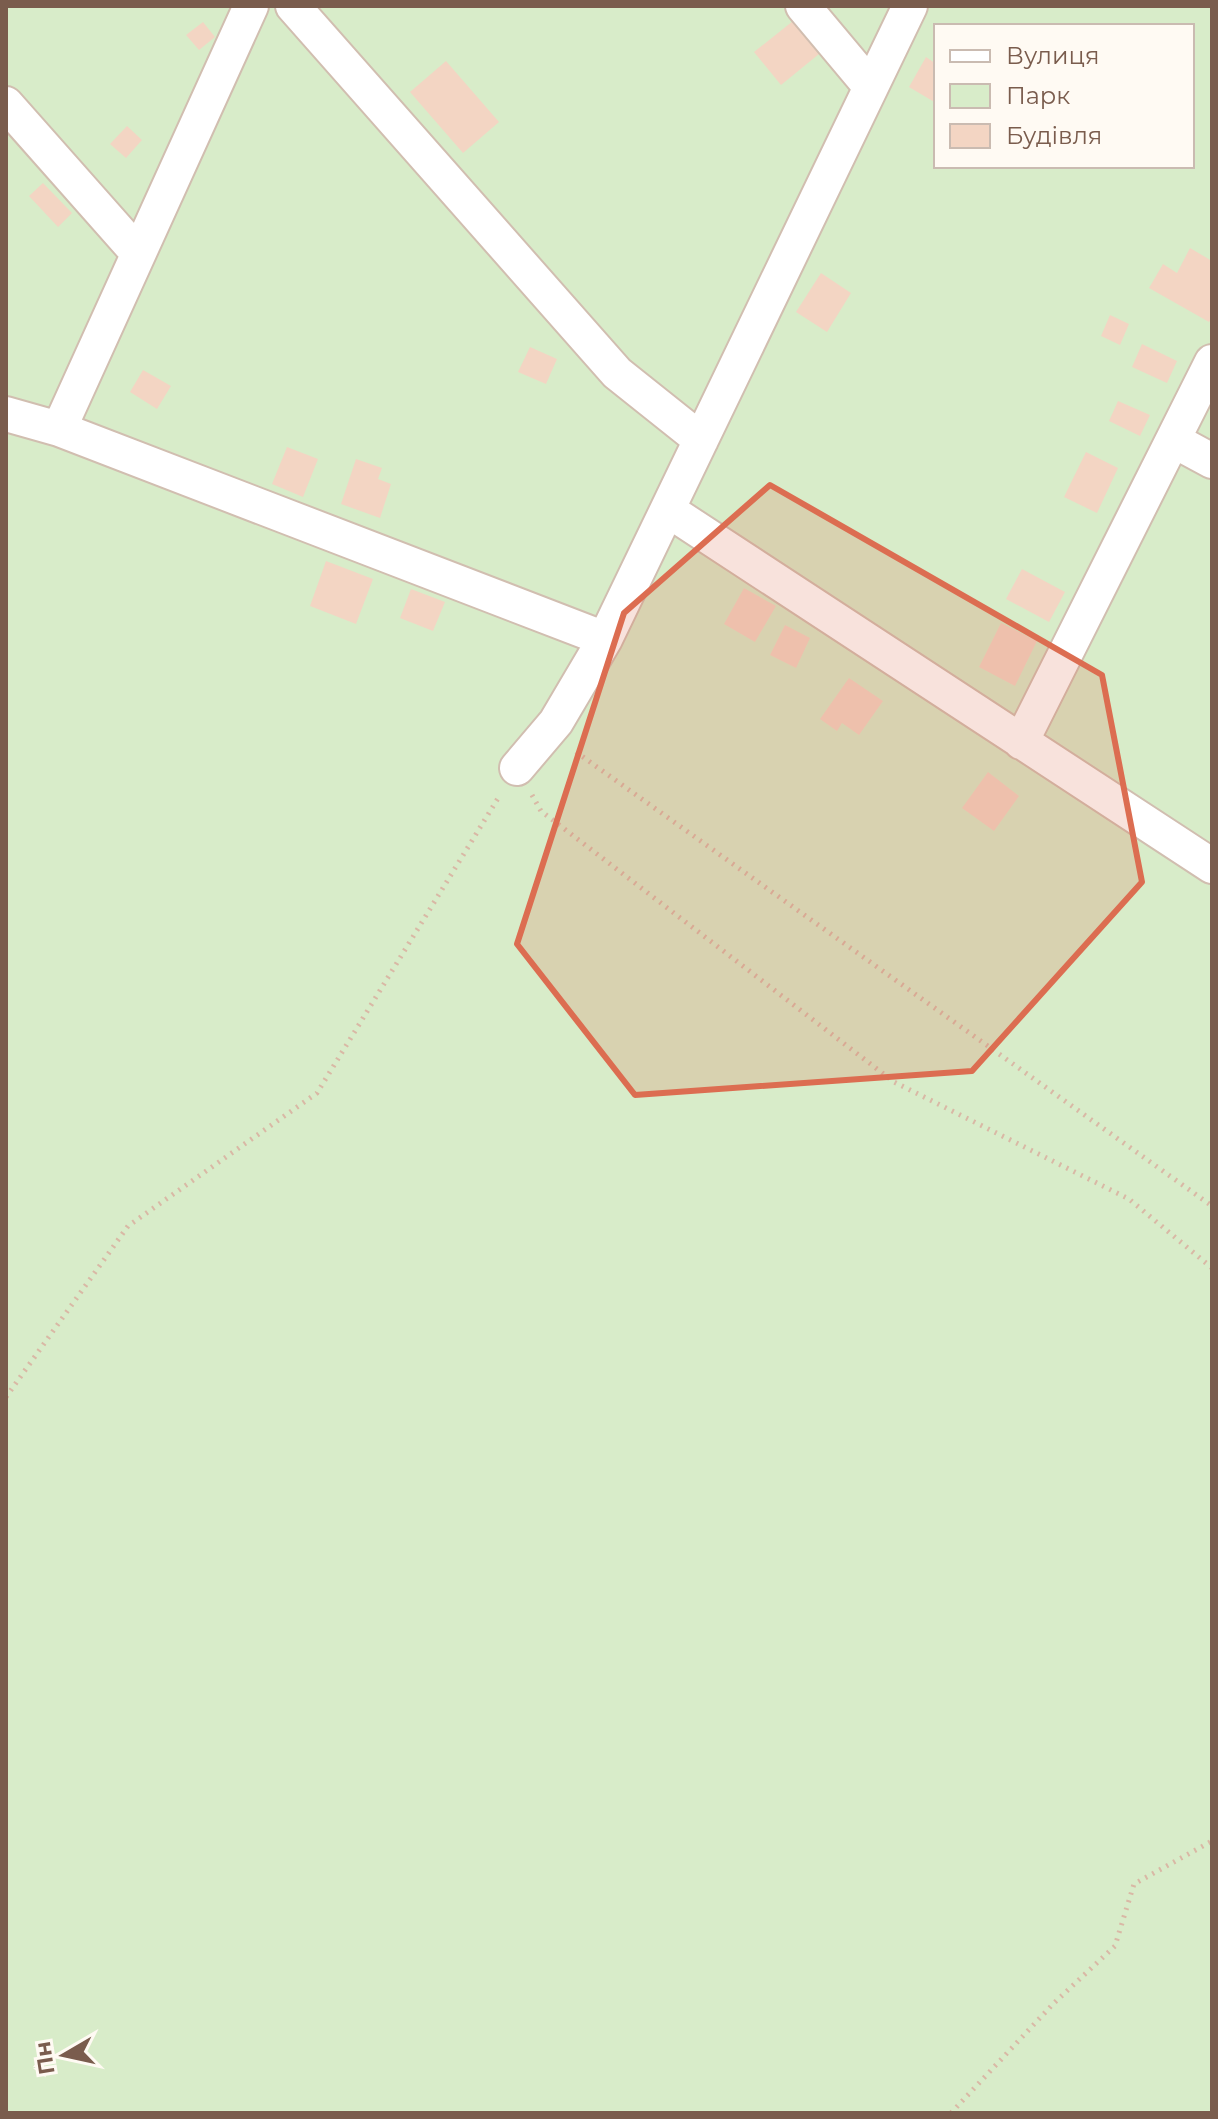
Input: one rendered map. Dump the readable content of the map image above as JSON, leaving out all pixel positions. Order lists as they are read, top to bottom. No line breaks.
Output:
{"legend":["Вулиця","Парк","Будівля"],"north":"left"}
